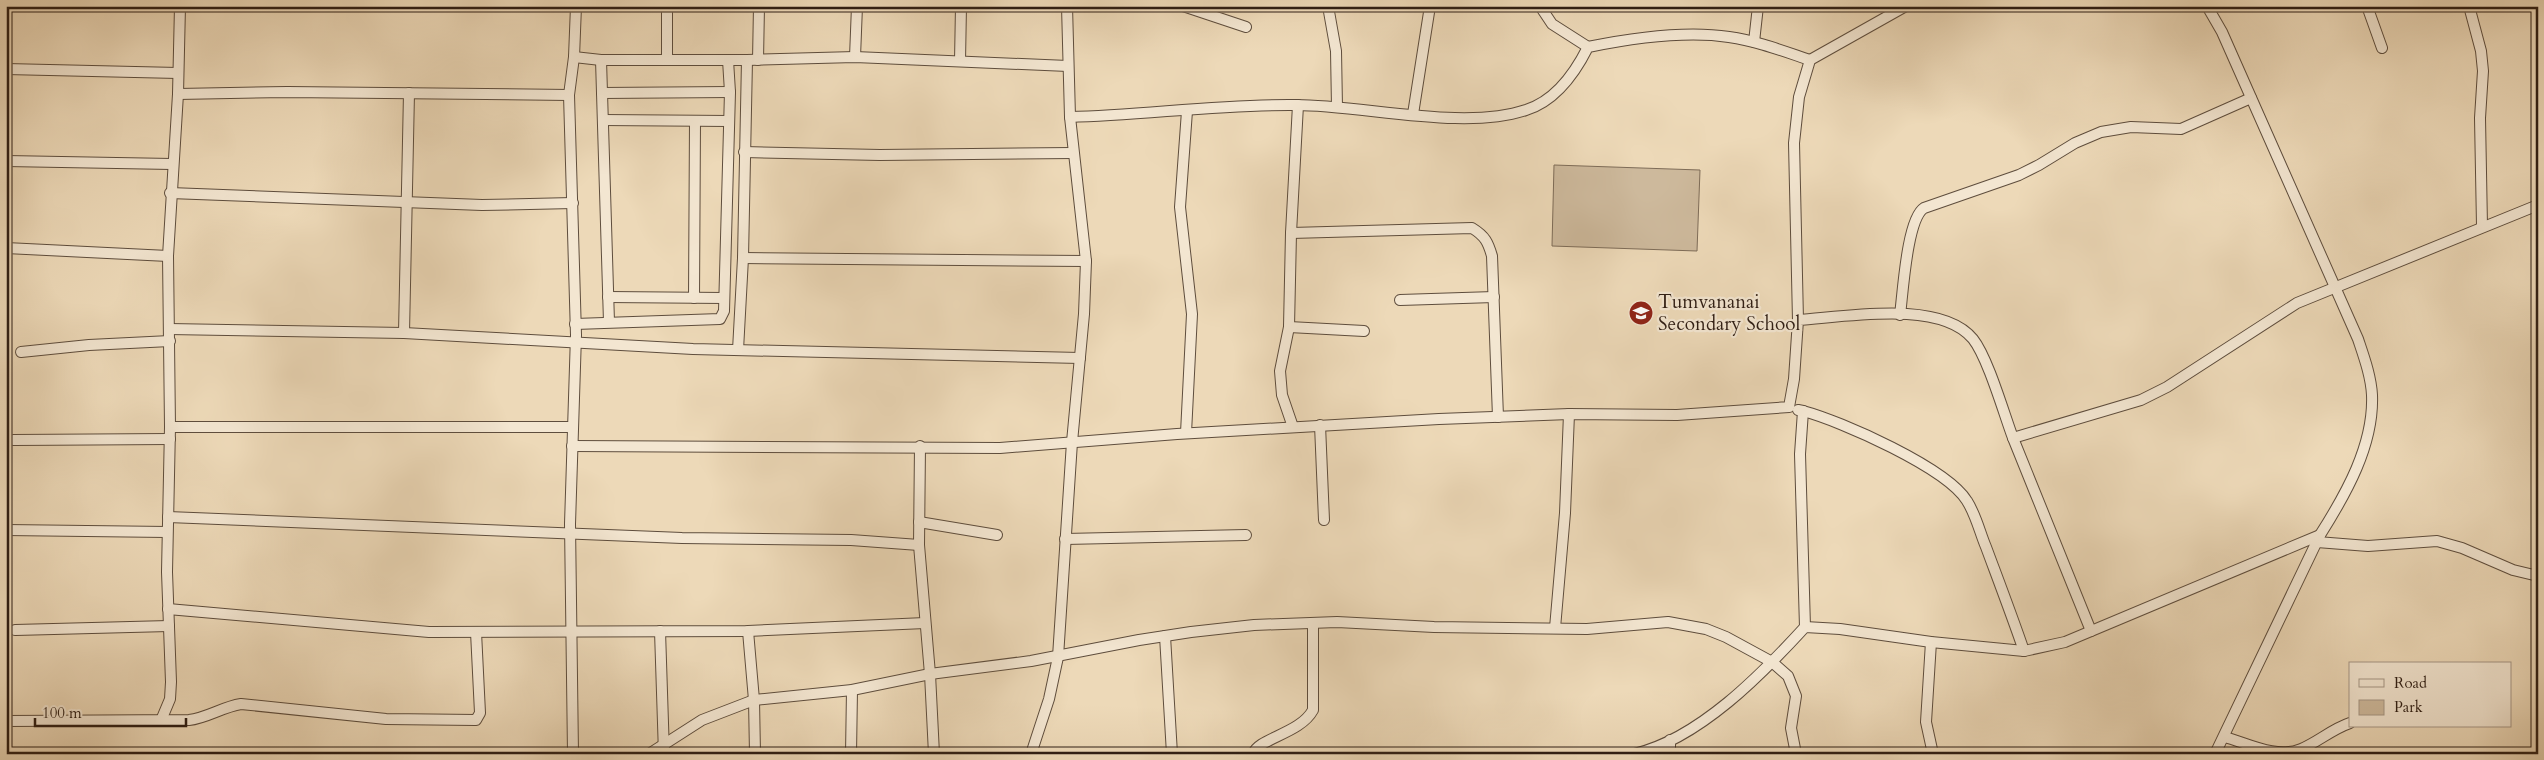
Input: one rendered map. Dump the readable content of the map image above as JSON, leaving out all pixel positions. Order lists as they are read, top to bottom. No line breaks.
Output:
{"places":{"school or university":["Tumvananai Secondary School"]},"legend":["Road","Park"],"scale_bar":"100 m"}
